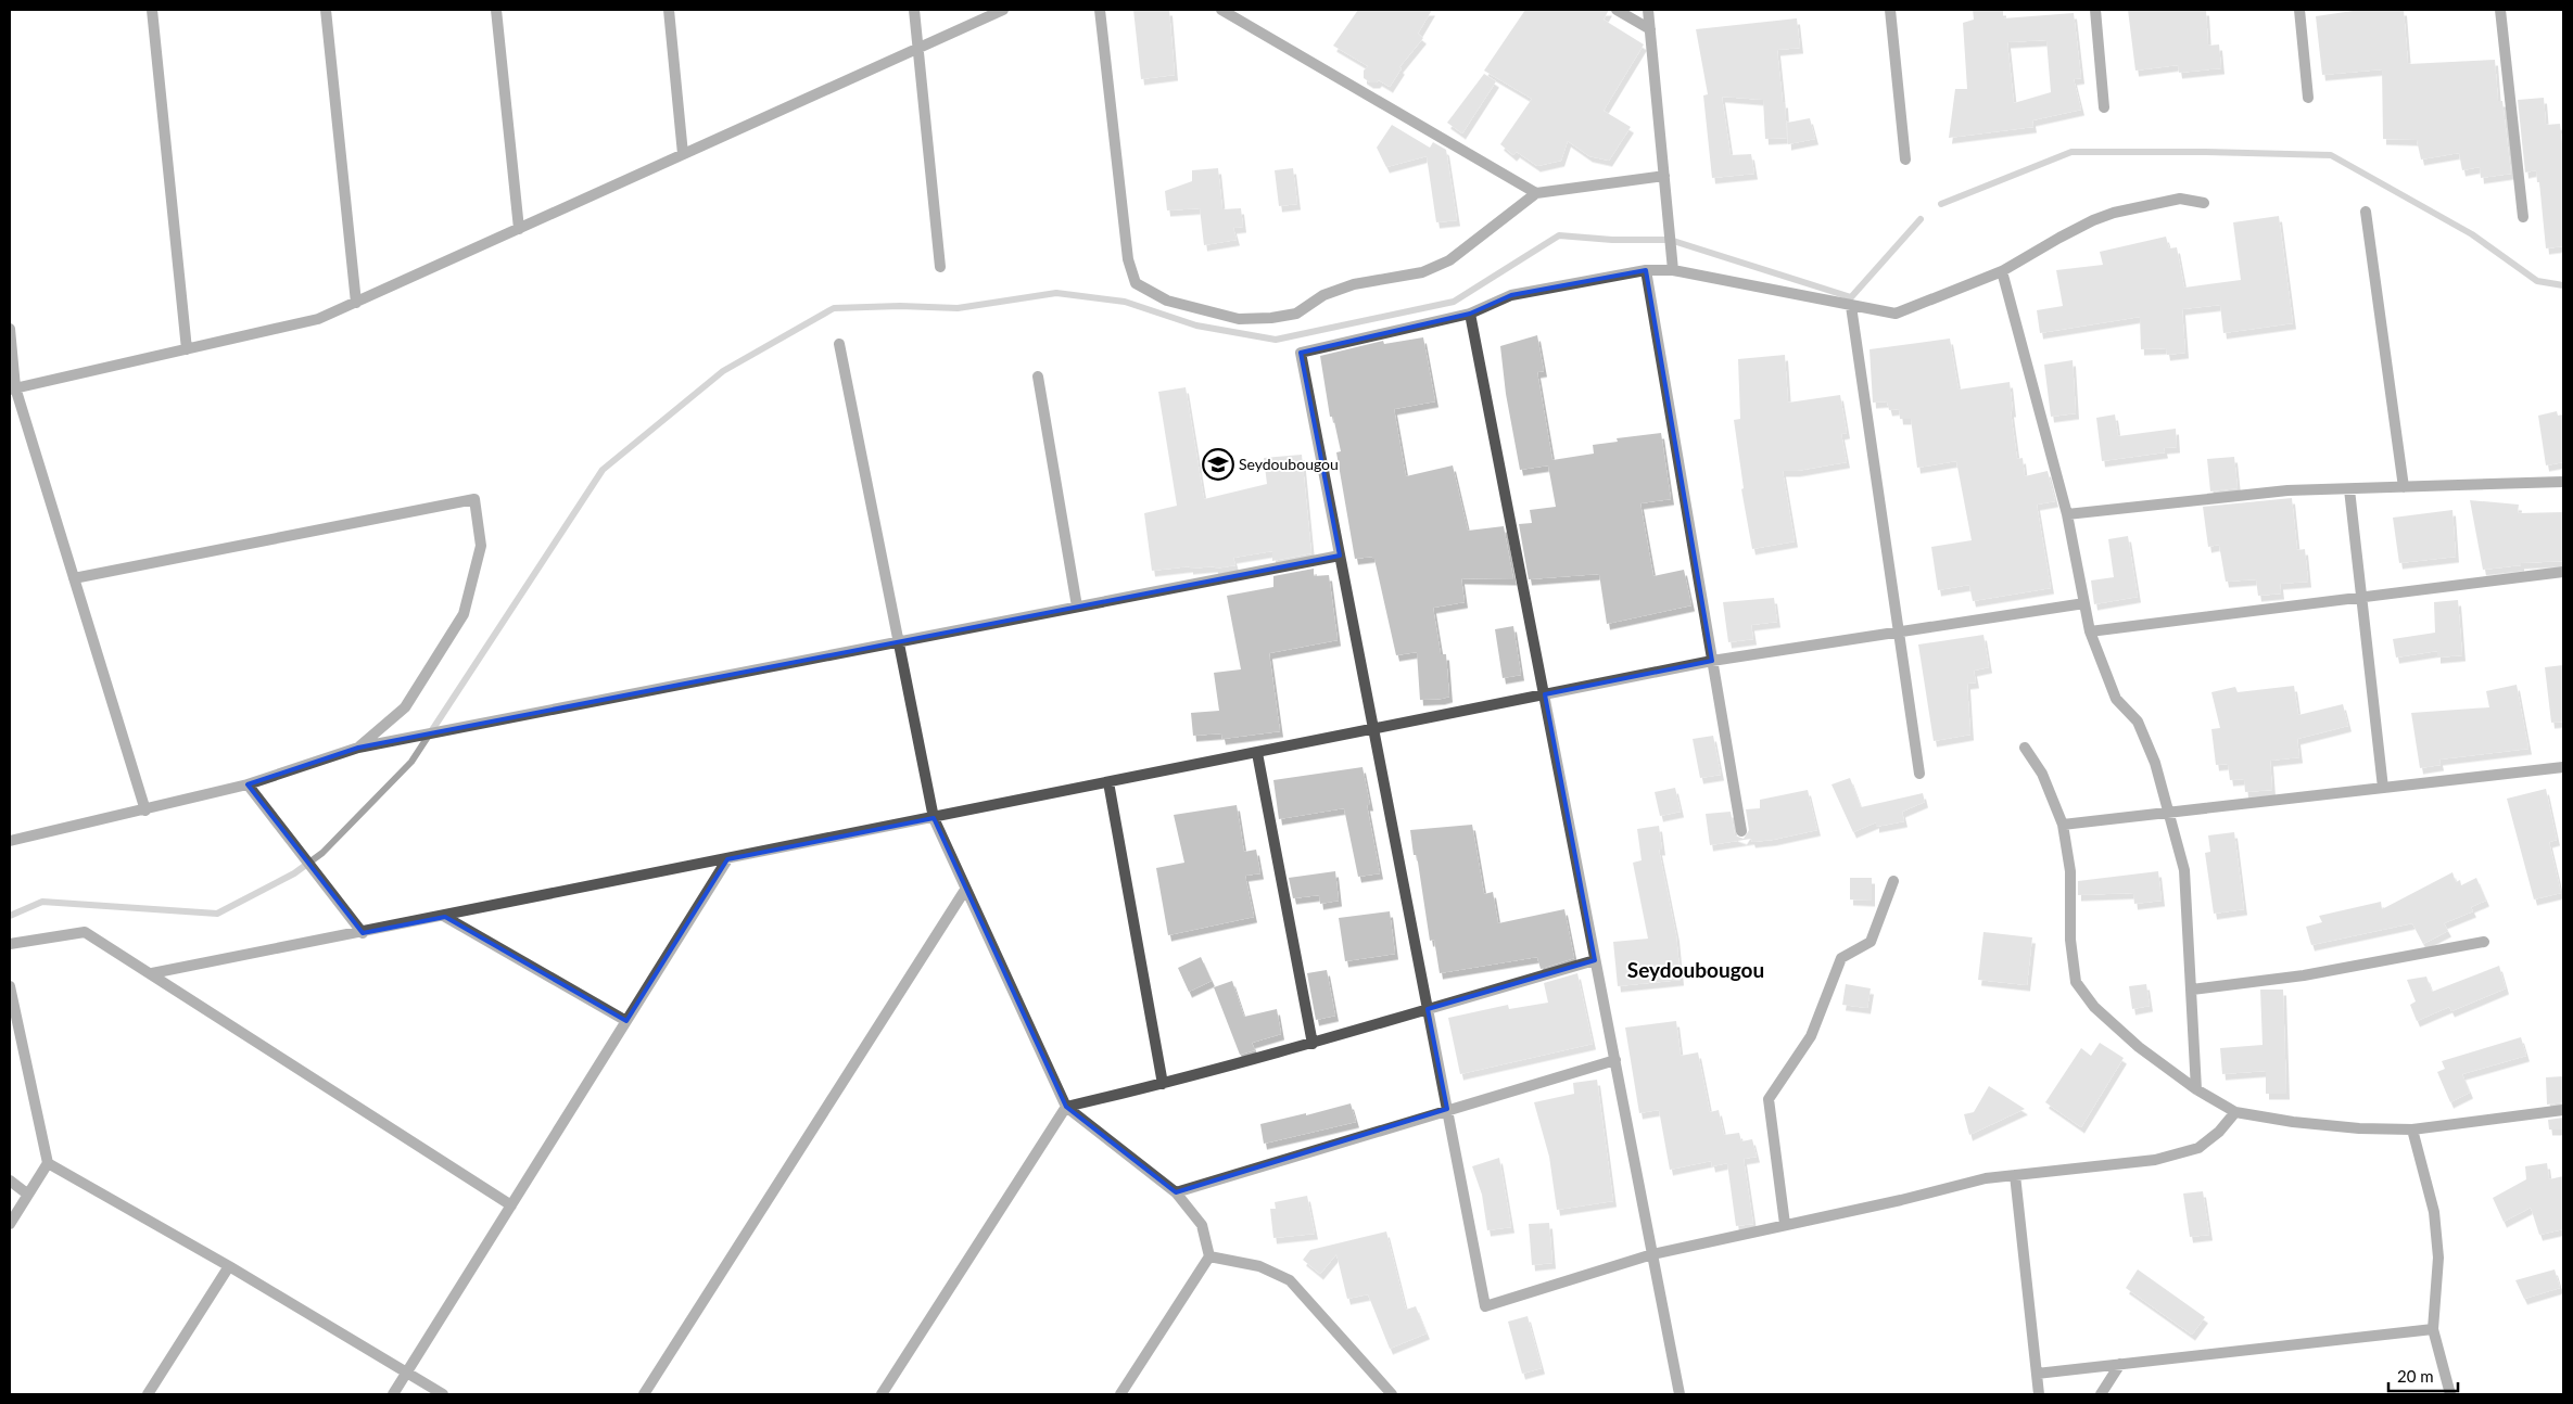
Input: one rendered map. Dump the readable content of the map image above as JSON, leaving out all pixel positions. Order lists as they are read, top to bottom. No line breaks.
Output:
{"districts":["Seydoubougou"],"places":{"school or university":["Seydoubougou"]},"scale_bar":"20 m"}
